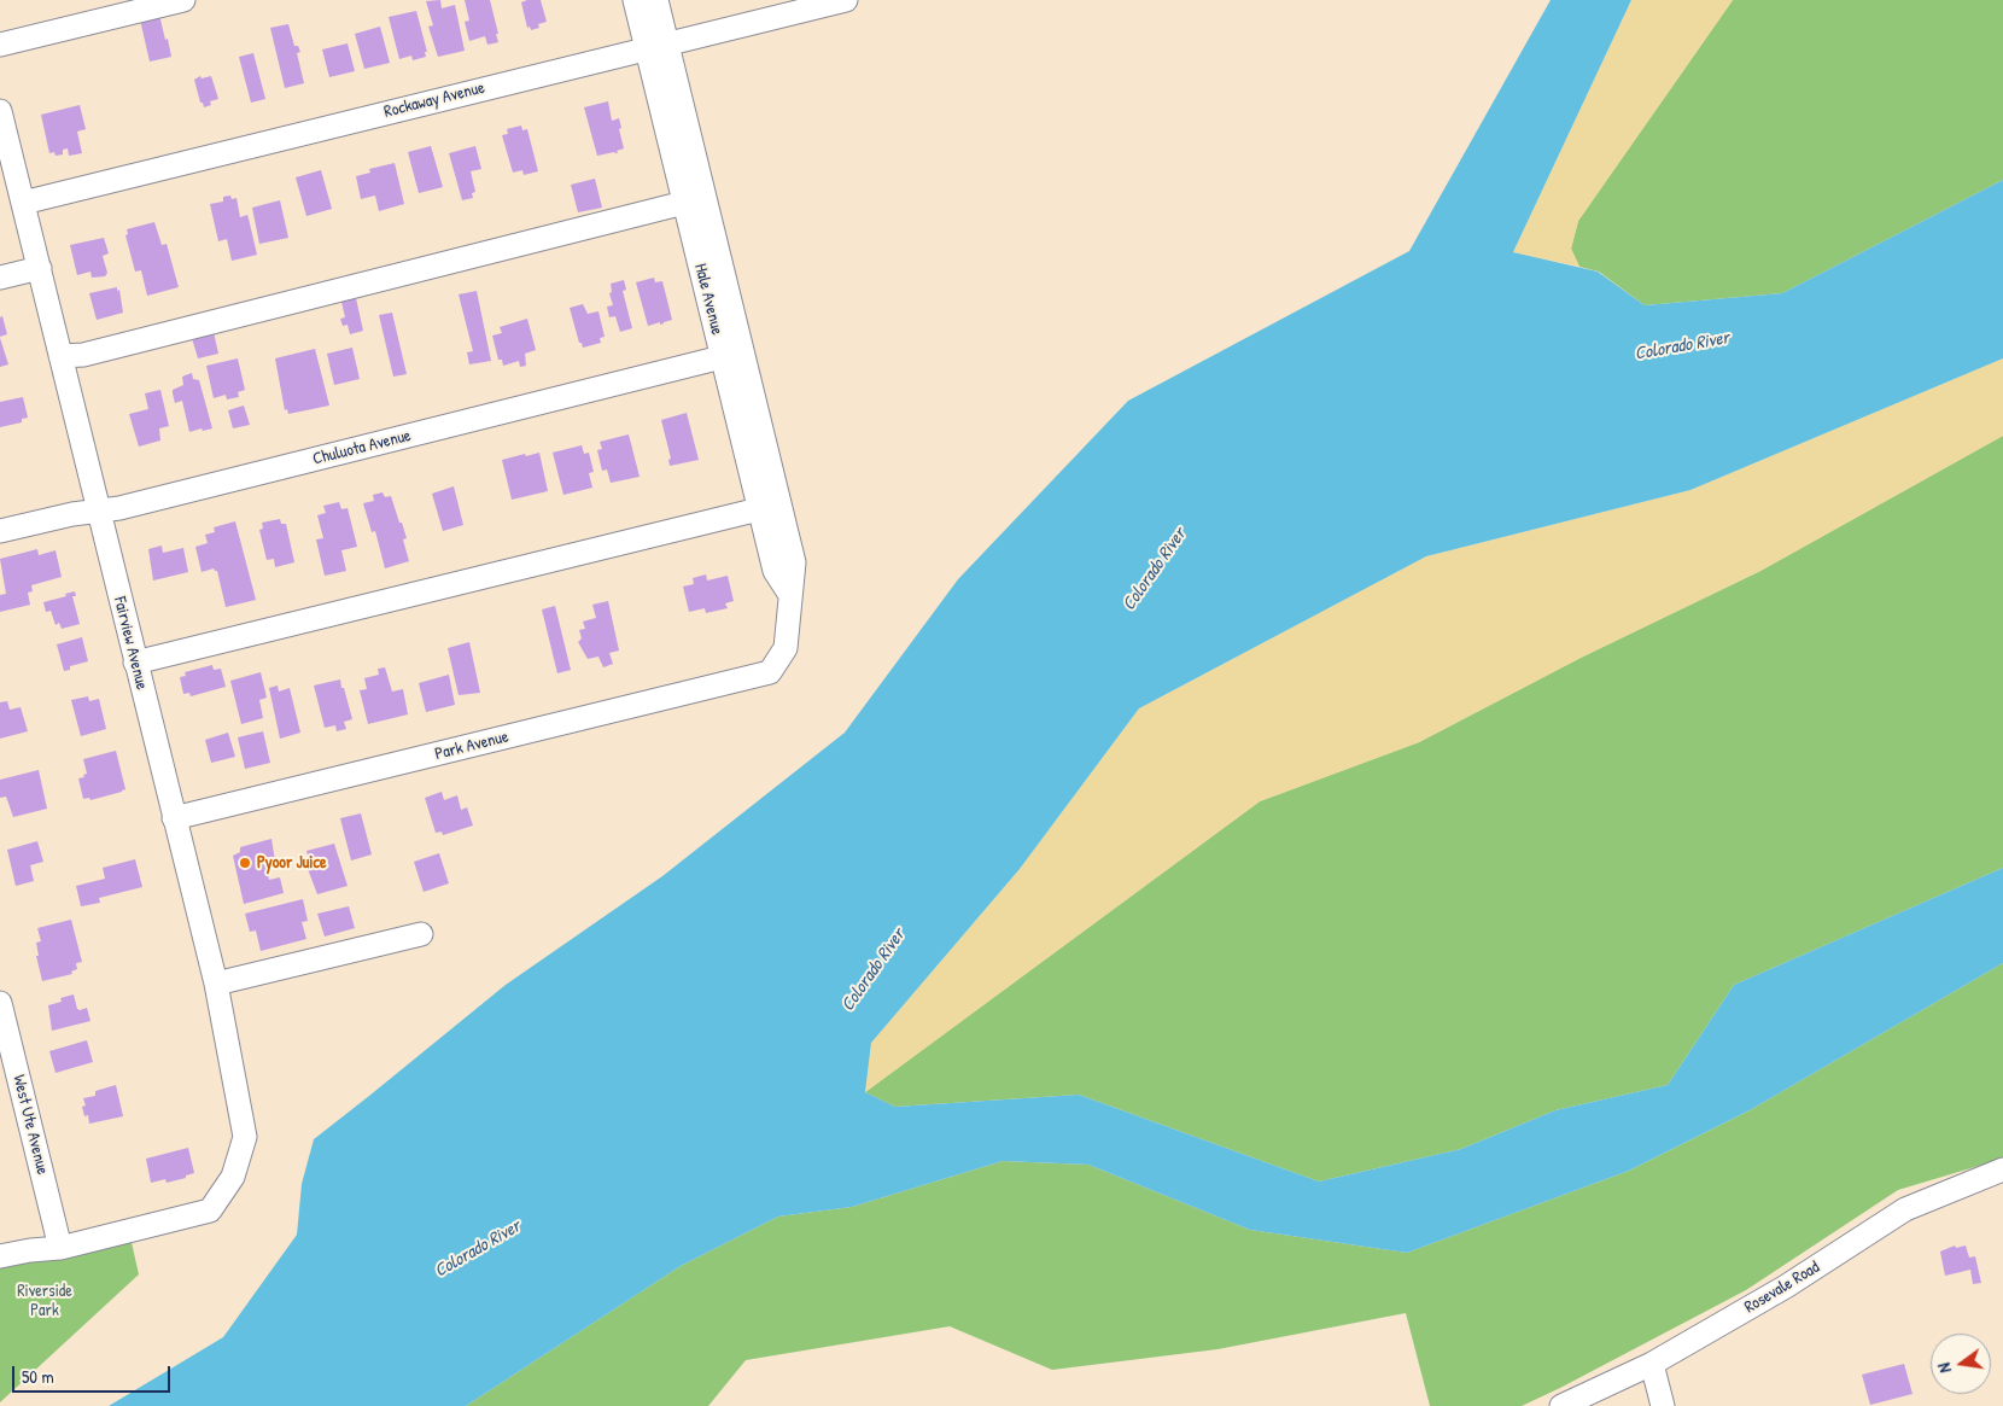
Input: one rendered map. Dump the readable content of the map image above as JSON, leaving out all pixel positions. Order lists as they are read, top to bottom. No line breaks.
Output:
{"streets":{"street":["Rockaway Avenue","Hale Avenue","Chuluota Avenue","Fairview Avenue","Park Avenue","West Ute Avenue","Rosevale Road"]},"crossings":[["Rockaway Avenue","Hale Avenue"],["Rockaway Avenue","Fairview Avenue"],["Hale Avenue","Chuluota Avenue"],["Hale Avenue","Park Avenue"],["Chuluota Avenue","Fairview Avenue"],["Fairview Avenue","Park Avenue"],["Fairview Avenue","West Ute Avenue"]],"water":["Colorado River"],"parks":["Riverside Park"],"places":["Pyoor Juice"],"scale_bar":"50 m","north":"left"}
